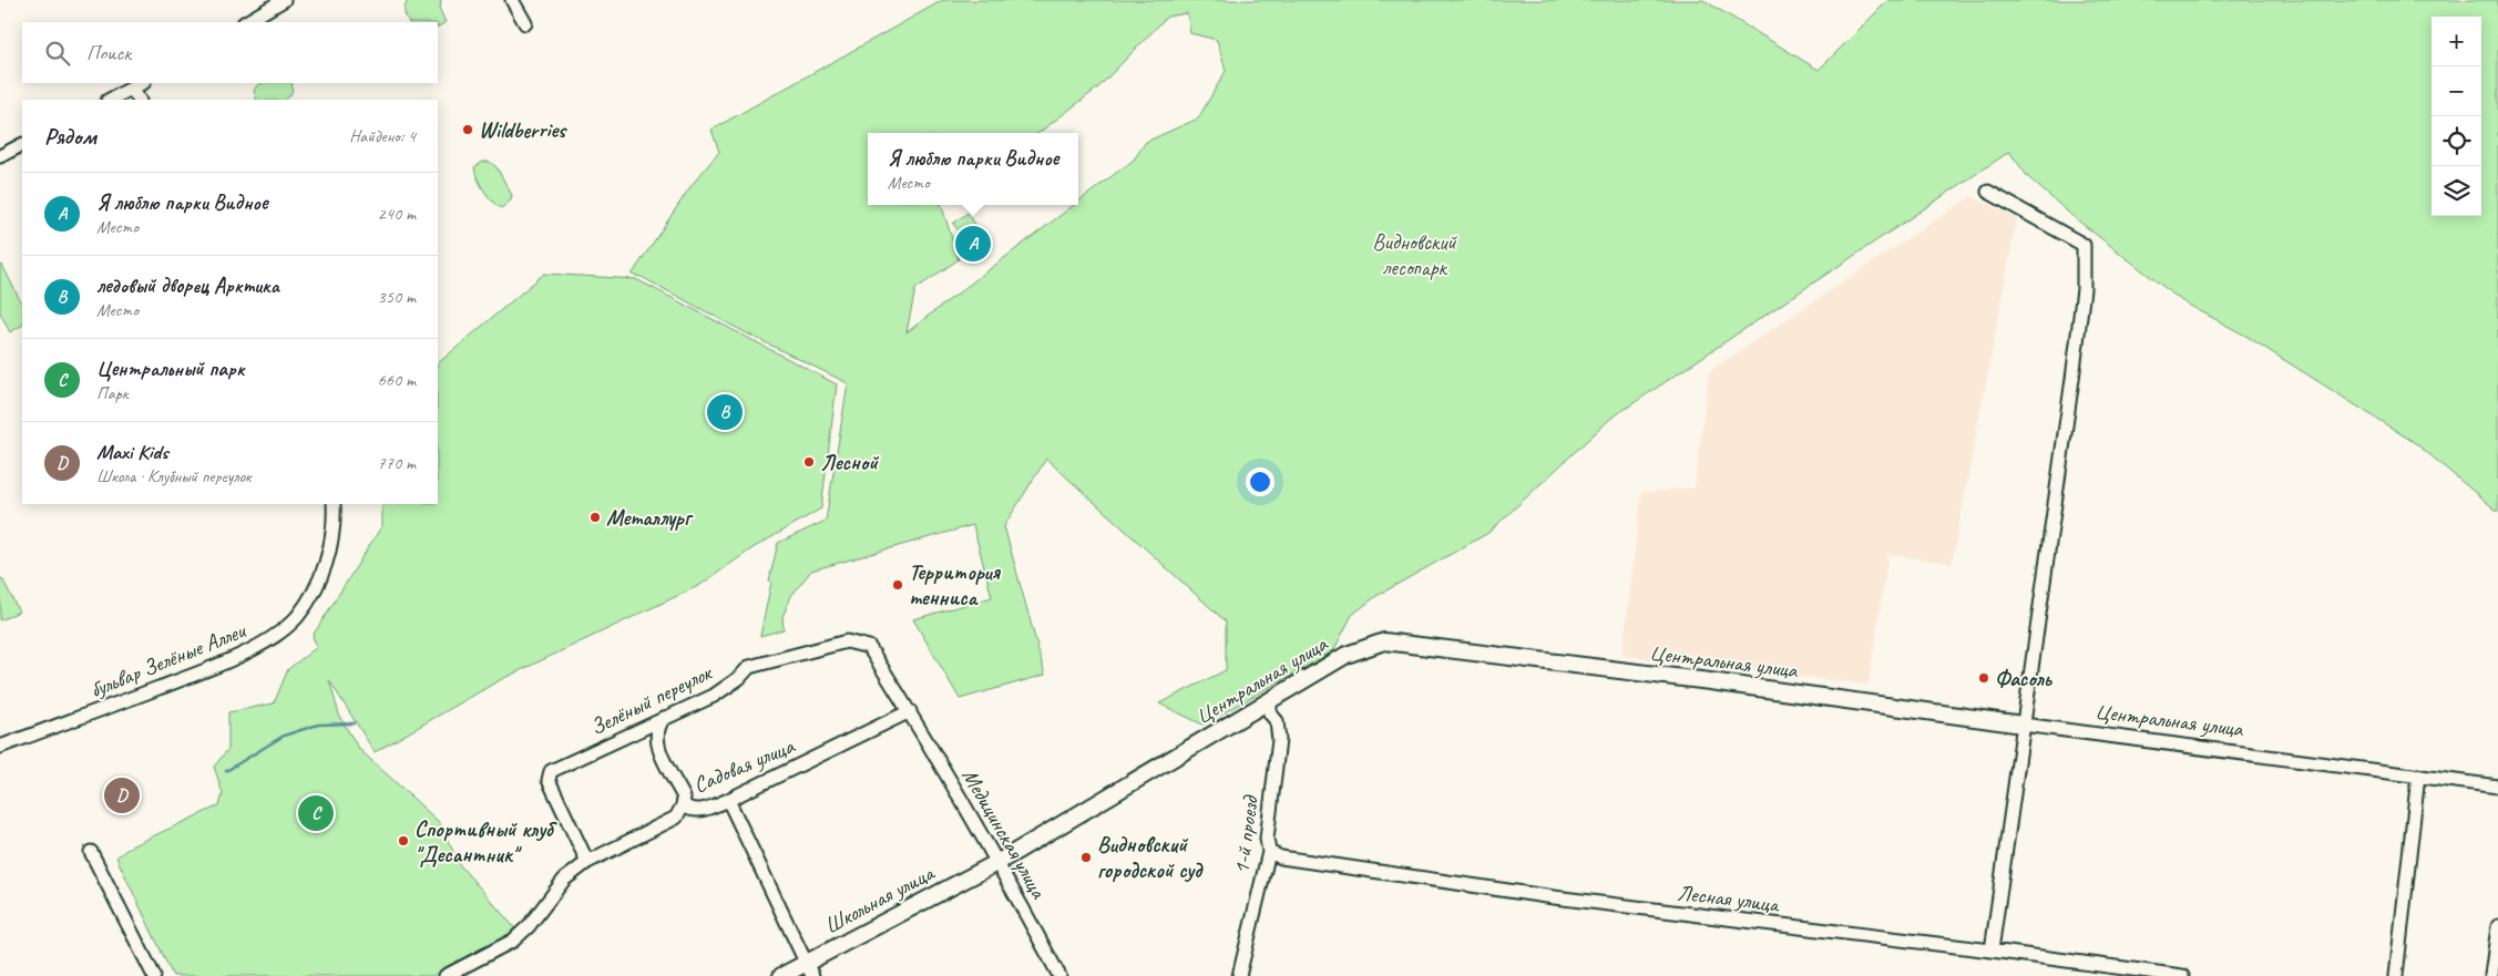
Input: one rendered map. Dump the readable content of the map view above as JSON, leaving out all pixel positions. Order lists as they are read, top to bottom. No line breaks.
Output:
{"streets":{"street":["бульвар Зелёные Аллеи","Центральная улица","Зелёный переулок","Садовая улица","Медицинская улица","1-й проезд","Лесная улица","Школьная улица"]},"crossings":[["Центральная улица","Медицинская улица"],["Центральная улица","1-й проезд"],["Центральная улица","Школьная улица"],["Зелёный переулок","Садовая улица"],["Зелёный переулок","Медицинская улица"],["Садовая улица","Медицинская улица"],["Медицинская улица","Школьная улица"],["1-й проезд","Лесная улица"]],"parks":["Видновский лесопарк"],"places":["Wildberries","Лесной","Металлург","Территория тенниса","Фасоль","Спортивный клуб \"Десантник\"","Видновский городской суд"],"page":{"map_buttons":["+","−"],"search":"Поиск","heading":["Рядом","Найдено: 4"],"popup":["Я люблю парки Видное","Место"],"list":[{"mark":"A","name":"Я люблю парки Видное","note":"Место","value":"240 m"},{"mark":"B","name":"ледовый дворец Арктика","note":"Место","value":"350 m"},{"mark":"C","name":"Центральный парк","note":"Парк","value":"660 m"},{"mark":"D","name":"Maxi Kids","note":"Школа · Клубный переулок","value":"770 m"}],"pins":["A","B","D","C"]}}
